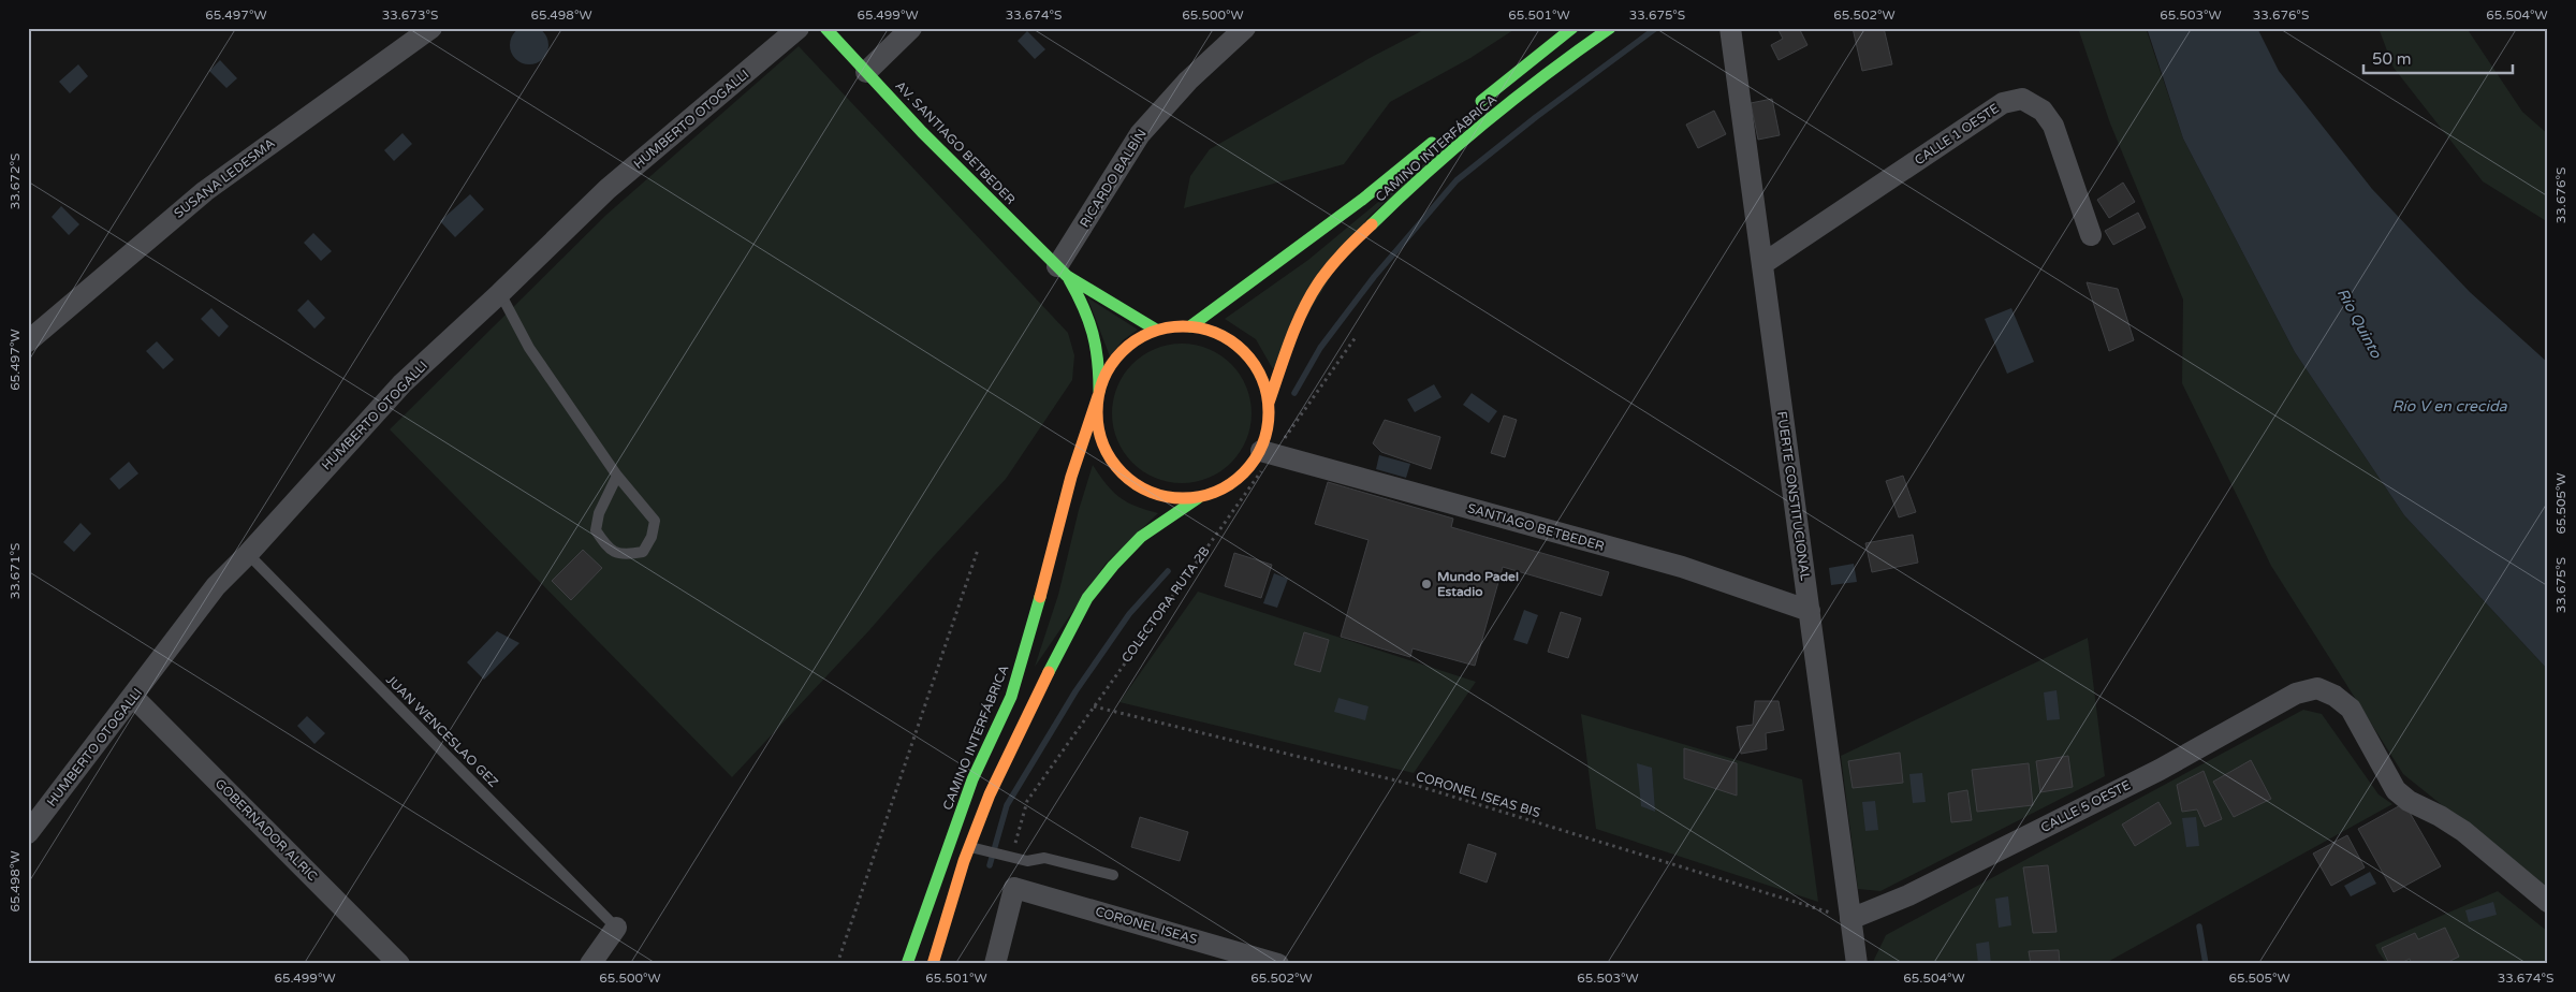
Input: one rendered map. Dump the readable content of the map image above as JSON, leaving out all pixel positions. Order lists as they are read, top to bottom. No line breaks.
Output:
{"streets":{"main road":["AV. SANTIAGO BETBEDER","CAMINO INTERFÁBRICA"],"street":["HUMBERTO OTOGALLI","CALLE 1 OESTE","SUSANA LEDESMA","RICARDO BALBÍN","FUERTE CONSTITUCIONAL","SANTIAGO BETBEDER","CALLE 5 OESTE","GOBERNADOR ALRIC","CORONEL ISEAS"],"lane":["JUAN WENCESLAO GEZ"],"path":["COLECTORA RUTA 2B","CORONEL ISEAS BIS"]},"crossings":[["HUMBERTO OTOGALLI","JUAN WENCESLAO GEZ"],["HUMBERTO OTOGALLI","GOBERNADOR ALRIC"],["CALLE 1 OESTE","FUERTE CONSTITUCIONAL"],["AV. SANTIAGO BETBEDER","RICARDO BALBÍN"],["CAMINO INTERFÁBRICA","SANTIAGO BETBEDER"],["CAMINO INTERFÁBRICA","COLECTORA RUTA 2B"],["FUERTE CONSTITUCIONAL","SANTIAGO BETBEDER"],["FUERTE CONSTITUCIONAL","CORONEL ISEAS BIS"],["FUERTE CONSTITUCIONAL","CALLE 5 OESTE"],["SANTIAGO BETBEDER","COLECTORA RUTA 2B"],["COLECTORA RUTA 2B","CORONEL ISEAS BIS"],["CORONEL ISEAS BIS","CALLE 5 OESTE"]],"water":["Río Quinto","Río V en crecida"],"places":["Mundo Padel Estadio"],"scale_bar":"50 m","coordinates":["65.497°W","33.673°S","65.498°W","65.499°W","33.674°S","65.500°W","65.501°W","33.675°S","65.502°W","65.503°W","33.676°S","65.504°W","33.672°S","65.505°W","33.671°S"]}
